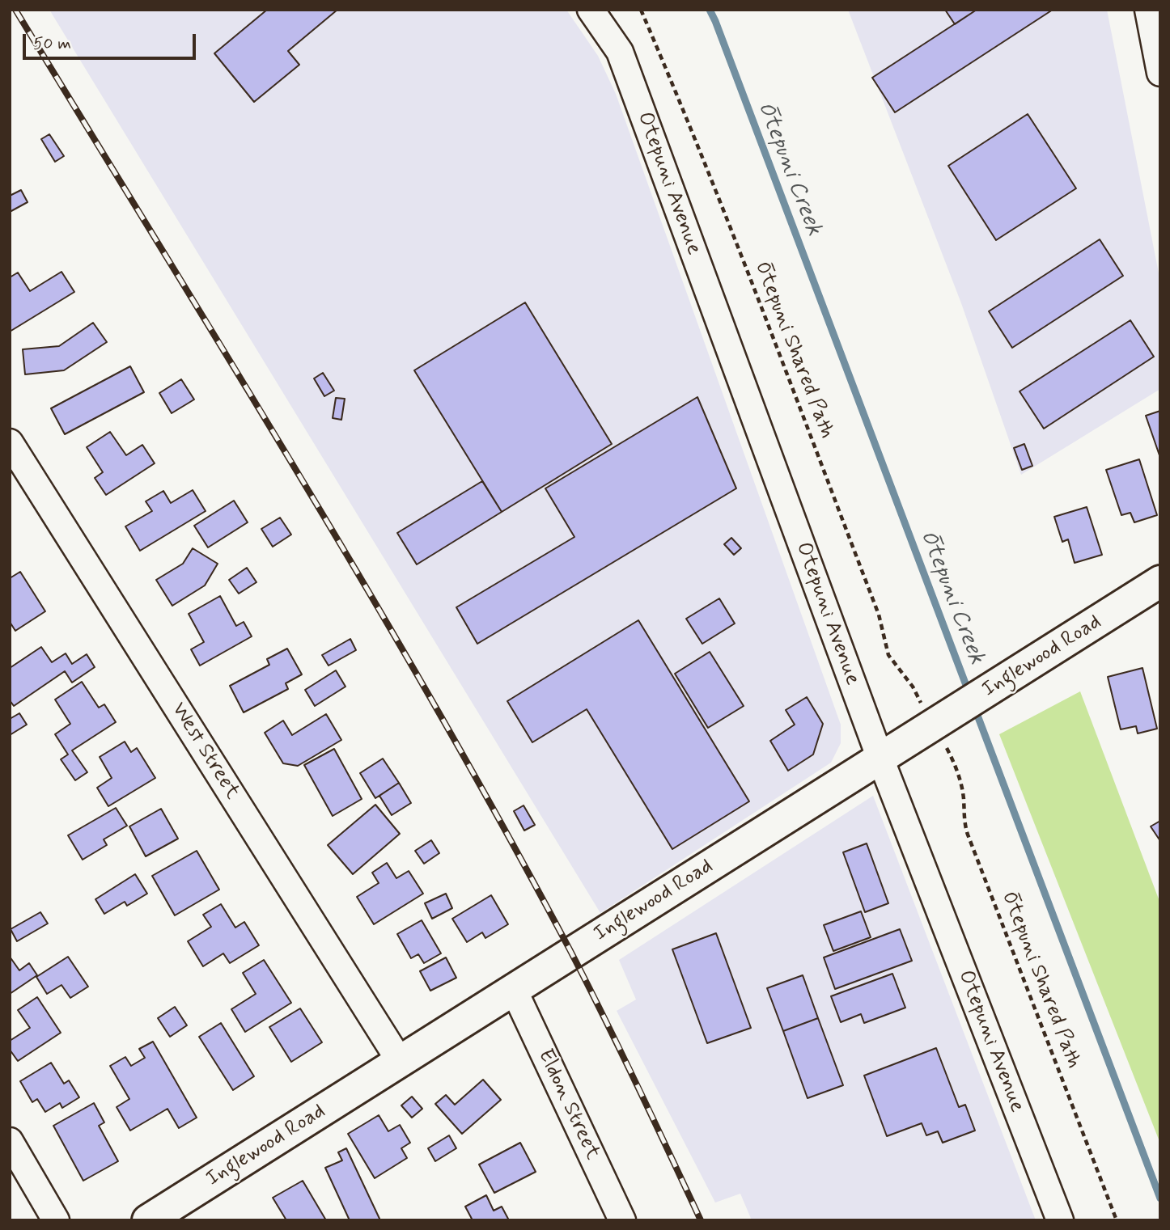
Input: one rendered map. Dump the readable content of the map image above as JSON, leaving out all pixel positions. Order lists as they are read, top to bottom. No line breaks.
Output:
{"streets":{"street":["Otepuni Avenue","Inglewood Road","West Street","Eldon Street"],"path":["Ōtepuni Shared Path"]},"crossings":[["Otepuni Avenue","Inglewood Road"],["Inglewood Road","West Street"],["Inglewood Road","Eldon Street"]],"water":["Ōtepuni Creek"],"scale_bar":"50 m"}
